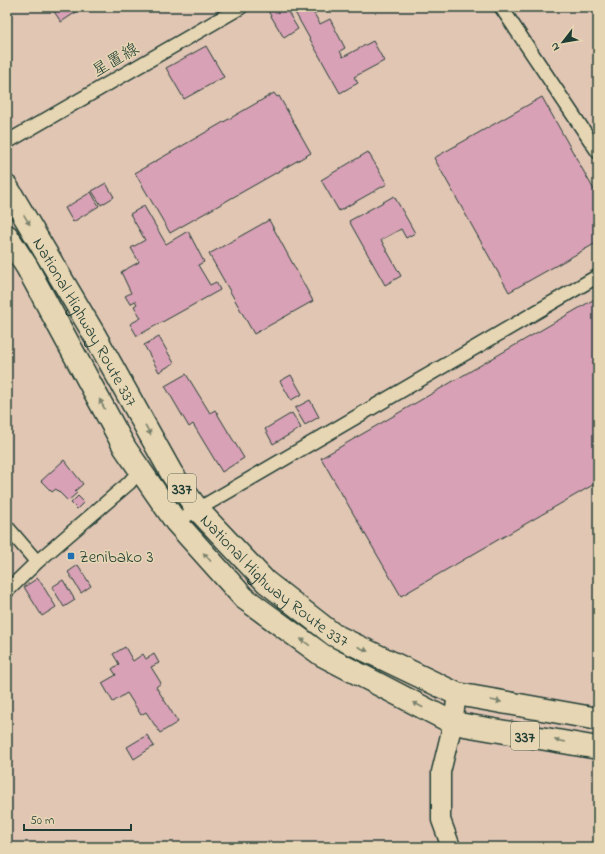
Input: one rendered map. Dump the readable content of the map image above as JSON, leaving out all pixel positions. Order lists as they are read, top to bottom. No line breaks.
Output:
{"streets":{"highway":["National Highway Route 337","337"],"street":["星置線"]},"places":{"transit":["Zenibako 3"]},"scale_bar":"50 m","north":"bottom left"}
